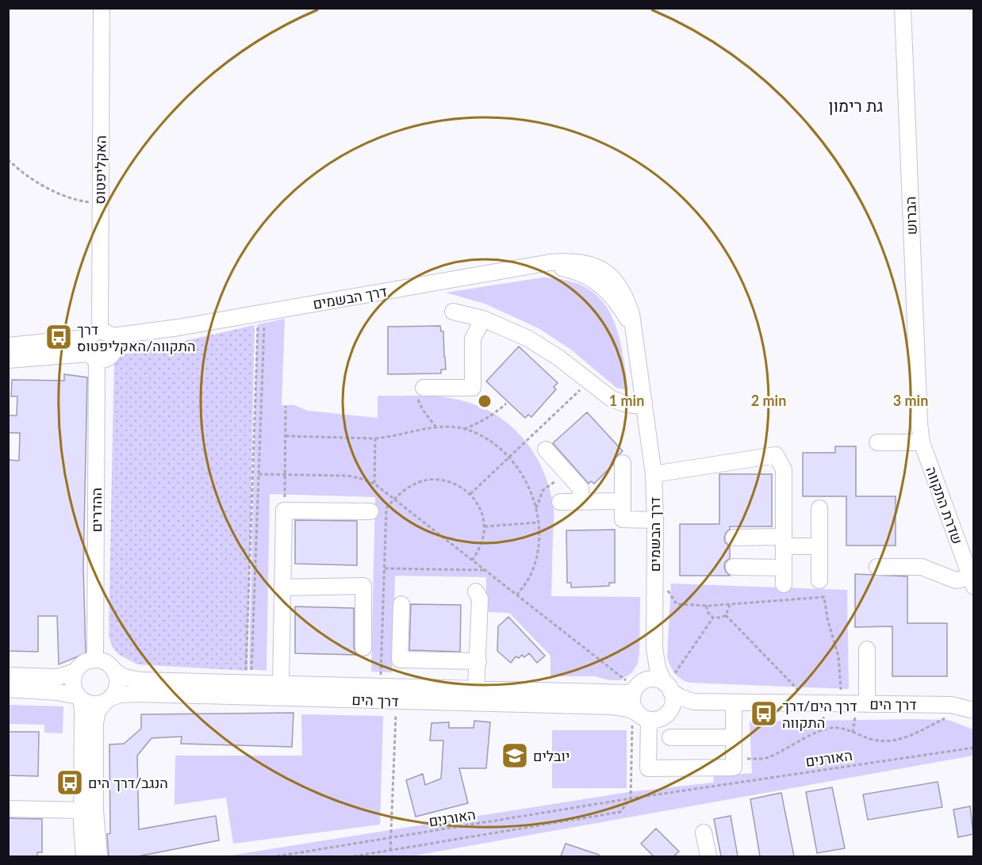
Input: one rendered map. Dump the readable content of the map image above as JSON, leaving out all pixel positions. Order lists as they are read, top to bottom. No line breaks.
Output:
{"streets":{"street":["האקליפטוס","הברוש","דרך הבשמים","שדרת התקווה","ההדרים","דרך הים"],"path":["האורנים"]},"crossings":[["האקליפטוס","דרך הבשמים"],["האקליפטוס","ההדרים"],["הברוש","שדרת התקווה"],["דרך הבשמים","ההדרים"],["דרך הבשמים","דרך הים"],["ההדרים","דרך הים"]],"districts":["גת רימון"],"places":{"bus stop":["דרך התקווה/האקליפטוס","דרך הים/דרך התקווה","הנגב/דרך הים"],"school or university":["יובלים"]},"rings":["1 min","2 min","3 min"]}
